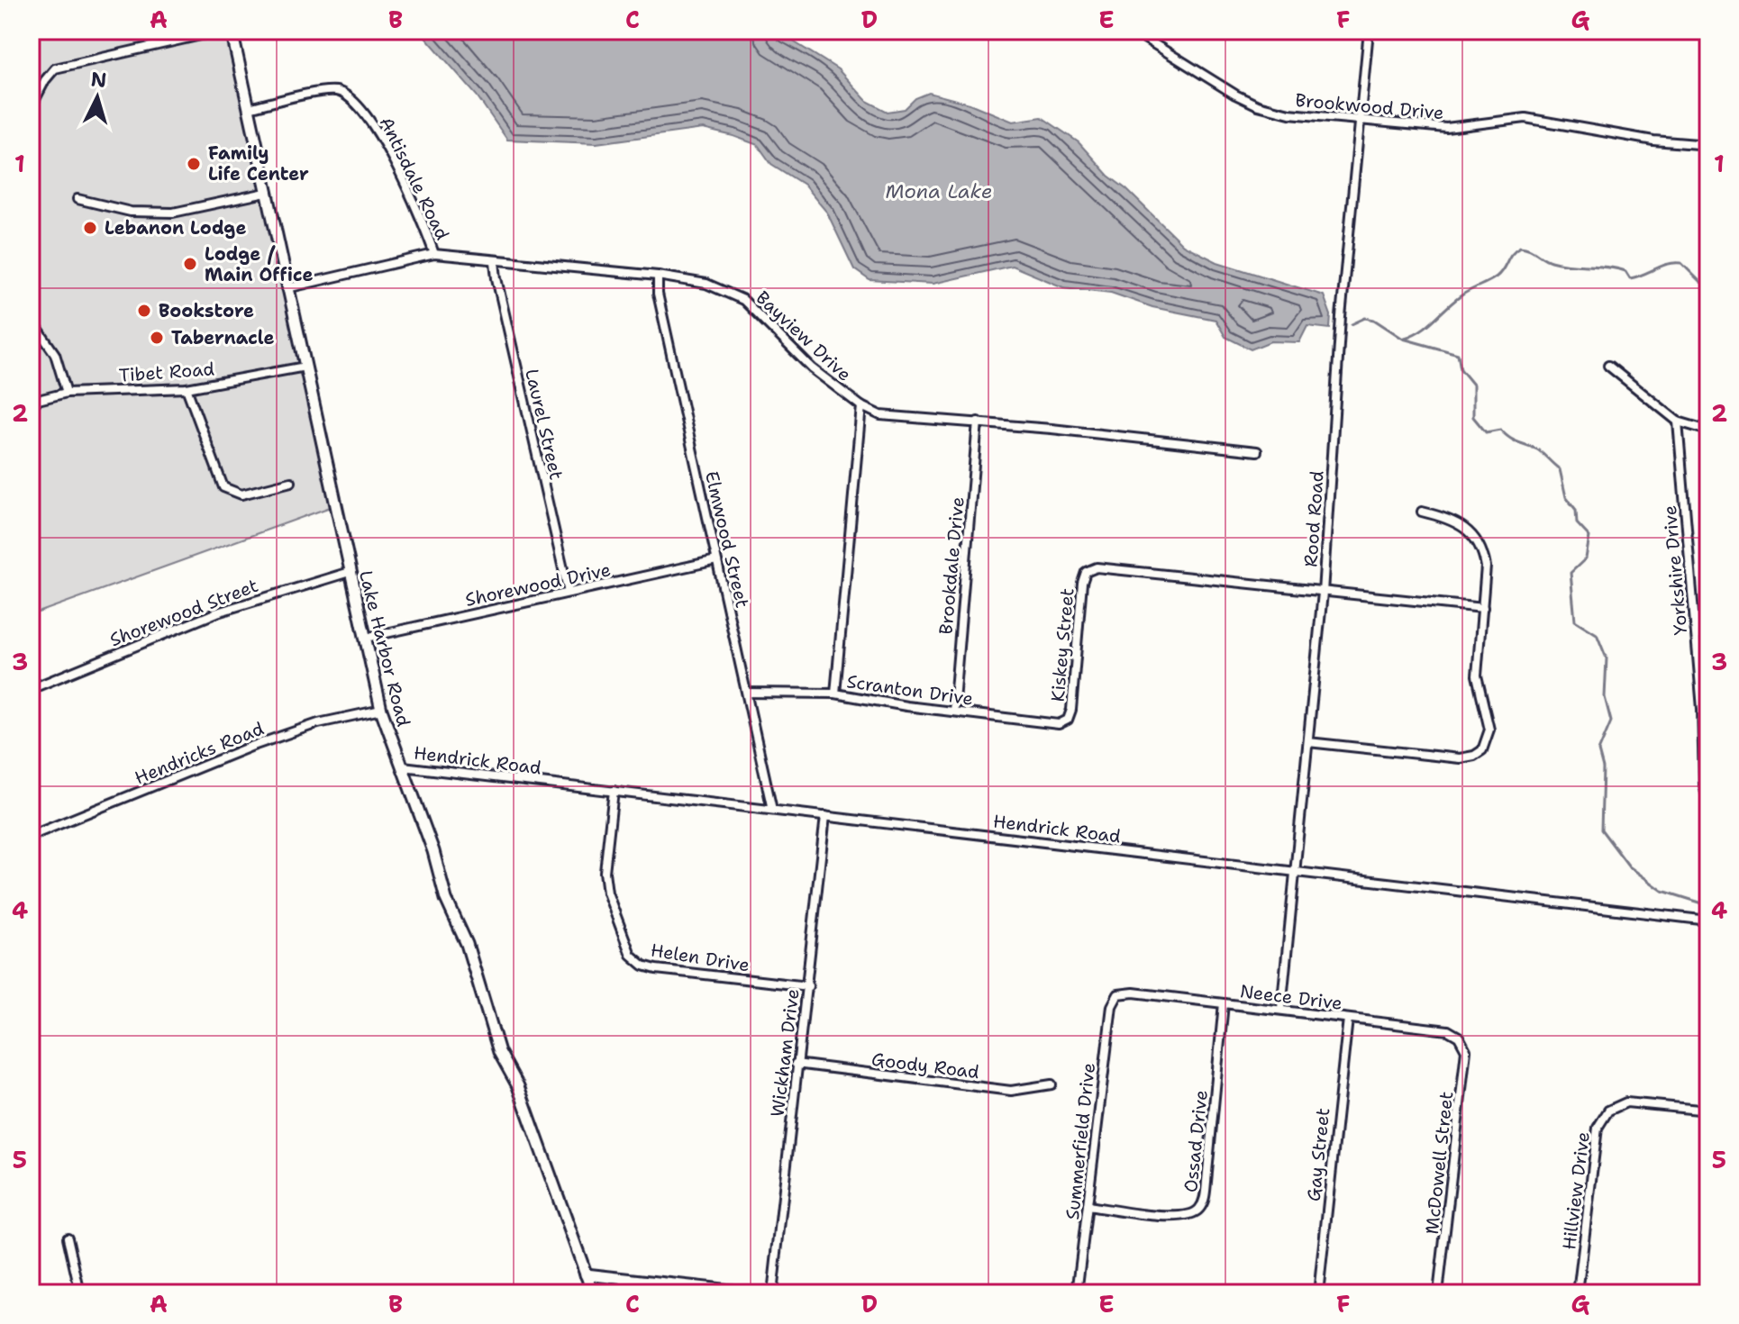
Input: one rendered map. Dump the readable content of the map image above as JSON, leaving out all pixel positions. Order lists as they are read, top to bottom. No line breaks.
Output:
{"streets":{"street":["Brookwood Drive","Antisdale Road","Bayview Drive","Tibet Road","Laurel Street","Rood Road","Elmwood Street","Brookdale Drive","Yorkshire Drive","Shorewood Drive","Shorewood Street","Kiskey Street","Lake Harbor Road","Scranton Drive","Hendricks Road","Hendrick Road","Helen Drive","Neece Drive","Wickham Drive","Goody Road","Summerfield Drive","Ossad Drive","Gay Street","McDowell Street","Hillview Drive"]},"crossings":[["Brookwood Drive","Rood Road"],["Antisdale Road","Bayview Drive"],["Antisdale Road","Lake Harbor Road"],["Bayview Drive","Laurel Street"],["Bayview Drive","Elmwood Street"],["Bayview Drive","Brookdale Drive"],["Bayview Drive","Lake Harbor Road"],["Tibet Road","Lake Harbor Road"],["Laurel Street","Shorewood Drive"],["Rood Road","Kiskey Street"],["Rood Road","Hendrick Road"],["Rood Road","Neece Drive"],["Elmwood Street","Shorewood Drive"],["Elmwood Street","Scranton Drive"],["Elmwood Street","Hendrick Road"],["Brookdale Drive","Scranton Drive"],["Shorewood Drive","Lake Harbor Road"],["Shorewood Street","Lake Harbor Road"],["Kiskey Street","Scranton Drive"],["Lake Harbor Road","Hendricks Road"],["Lake Harbor Road","Hendrick Road"],["Hendrick Road","Helen Drive"],["Hendrick Road","Wickham Drive"],["Helen Drive","Wickham Drive"],["Neece Drive","Summerfield Drive"],["Neece Drive","Ossad Drive"],["Neece Drive","Gay Street"],["Neece Drive","McDowell Street"],["Wickham Drive","Goody Road"],["Summerfield Drive","Ossad Drive"]],"water":["Mona Lake"],"places":["Family Life Center","Lebanon Lodge","Lodge / Main Office","Bookstore","Tabernacle"],"north":"top","grid":{"columns":["A","B","C","D","E","F","G"],"rows":["1","2","3","4","5"]}}
